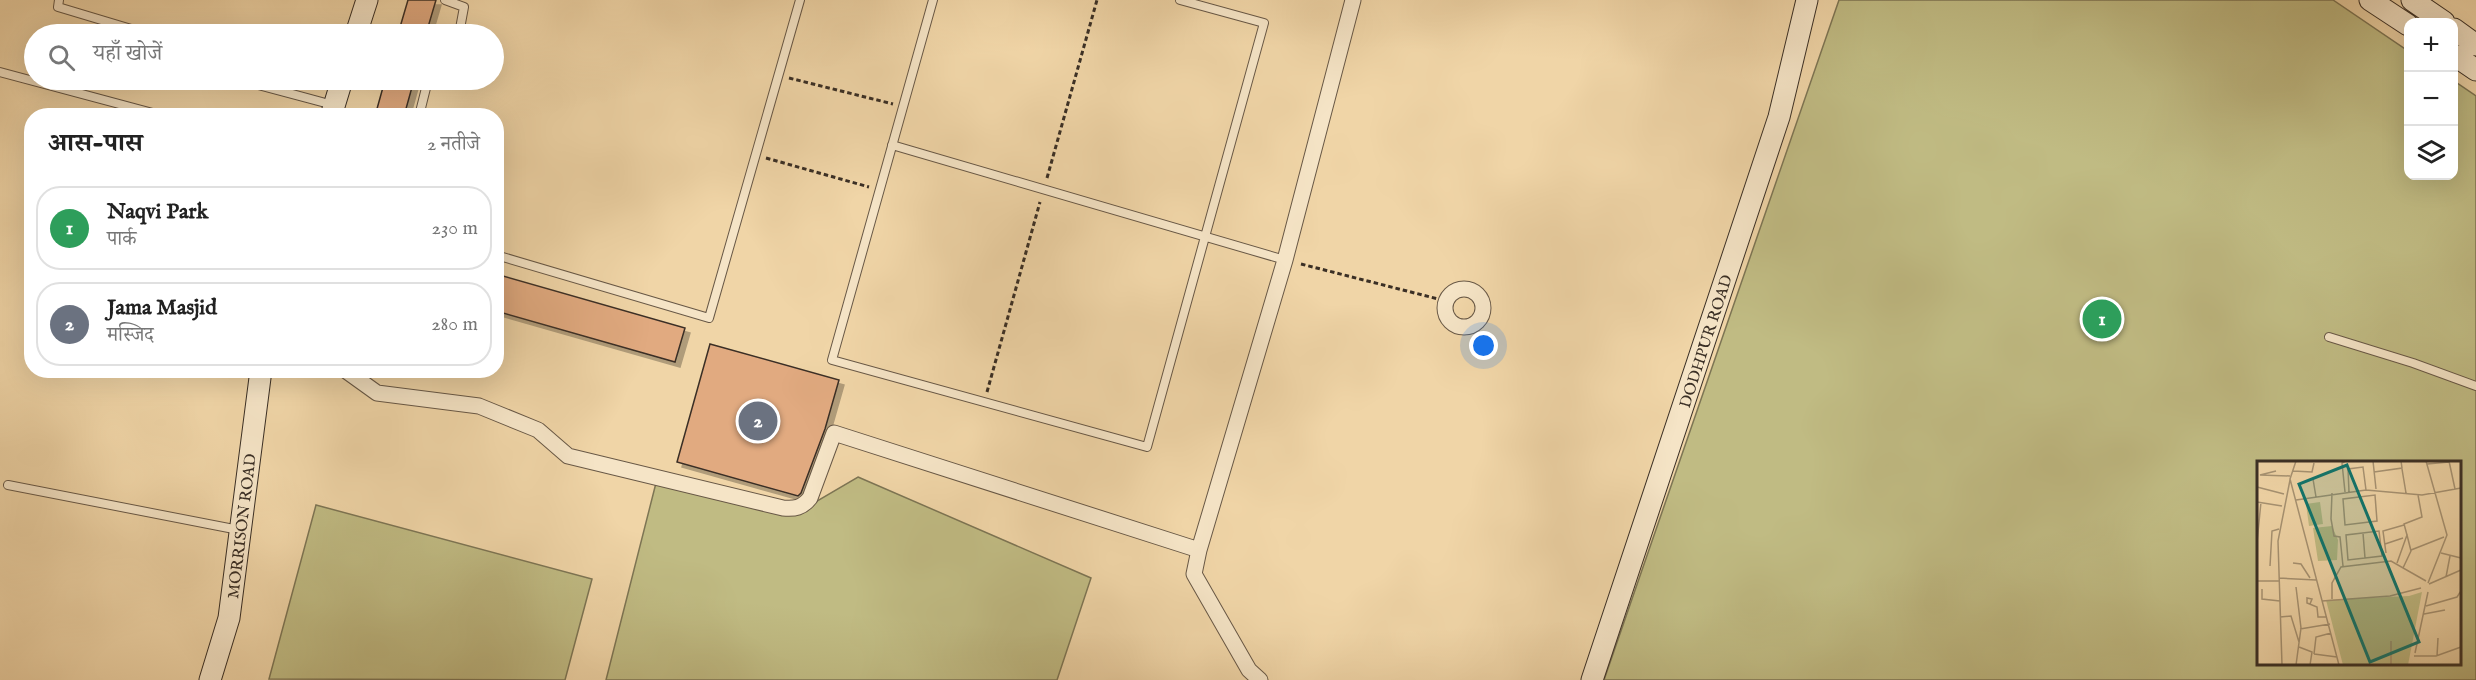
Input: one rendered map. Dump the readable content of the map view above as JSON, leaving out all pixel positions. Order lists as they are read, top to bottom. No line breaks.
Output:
{"streets":{"street":["DODHPUR ROAD","MORRISON ROAD"]},"page":{"map_buttons":["+","−"],"search":"यहाँ खोजें","heading":["आस-पास","2 नतीजे"],"list":[{"mark":"1","name":"Naqvi Park","note":"पार्क","value":"230 m"},{"mark":"2","name":"Jama Masjid","note":"मस्जिद","value":"280 m"}],"pins":["1","2"]}}
